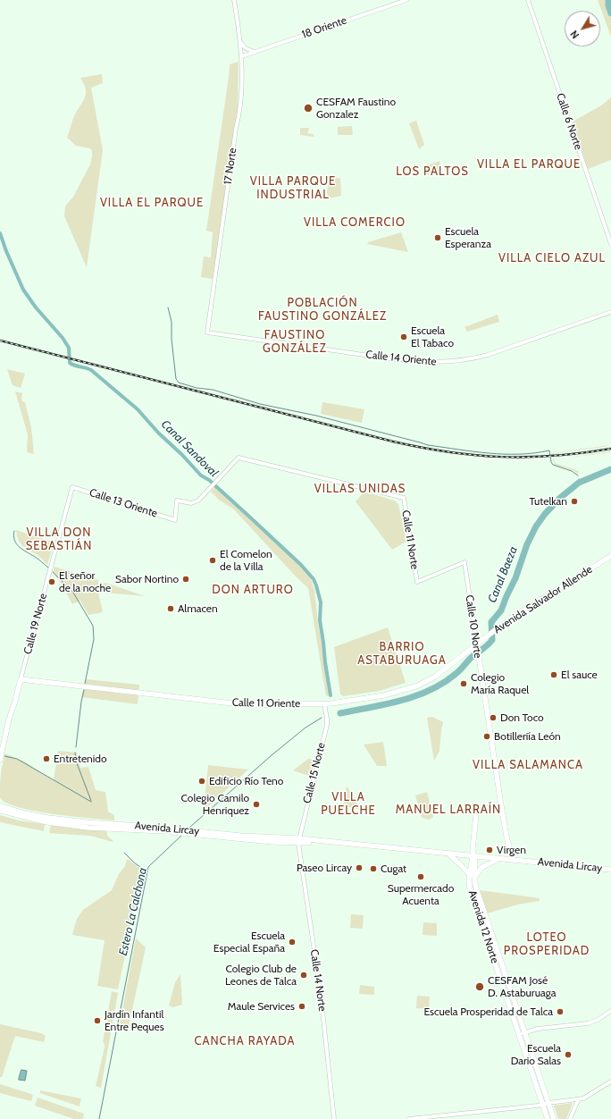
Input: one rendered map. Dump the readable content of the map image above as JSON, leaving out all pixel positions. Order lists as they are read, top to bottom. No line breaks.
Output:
{"streets":{"main road":["Avenida Salvador Allende","Calle 19 Norte","Calle 10 Norte","Calle 11 Oriente","Avenida Lircay","Avenida 12 Norte"],"street":["18 Oriente","Calle 6 Norte","17 Norte","Calle 14 Oriente","Calle 13 Oriente","Calle 11 Norte","Calle 15 Norte","Calle 14 Norte"]},"crossings":[["18 Oriente","17 Norte"],["17 Norte","Calle 14 Oriente"],["Calle 13 Oriente","Calle 11 Norte"],["Calle 13 Oriente","Calle 19 Norte"],["Calle 11 Norte","Calle 10 Norte"],["Avenida Salvador Allende","Calle 10 Norte"],["Avenida Salvador Allende","Calle 11 Oriente"],["Calle 19 Norte","Calle 11 Oriente"],["Calle 10 Norte","Calle 11 Oriente"],["Calle 10 Norte","Avenida Lircay"],["Calle 10 Norte","Avenida 12 Norte"],["Calle 11 Oriente","Calle 15 Norte"],["Calle 15 Norte","Avenida Lircay"],["Calle 15 Norte","Calle 14 Norte"],["Avenida Lircay","Avenida 12 Norte"],["Avenida Lircay","Calle 14 Norte"]],"districts":["VILLA EL PARQUE","LOS PALTOS","VILLA PARQUE INDUSTRIAL","VILLA EL PARQUE","VILLA COMERCIO","VILLA CIELO AZUL","POBLACIÓN FAUSTINO GONZÁLEZ","FAUSTINO GONZÁLEZ","VILLAS UNIDAS","VILLA DON SEBASTIÁN","DON ARTURO","BARRIO ASTABURUAGA","VILLA SALAMANCA","VILLA PUELCHE","MANUEL LARRAÍN","LOTEO PROSPERIDAD","CANCHA RAYADA"],"water":["Canal Sandoval","Canal Baeza","Estero La Calchona"],"places":["CESFAM Faustino Gonzalez","Escuela Esperanza","Escuela El Tabaco","Tutelkan","El Comelon de la Villa","Sabor Nortino","El señor de la noche","Almacen","El sauce","Colegio María Raquel","Don Toco","Botilleriía León","Entretenido","Edificio Río Teno","Colegio Camilo Henriquez","Virgen","Paseo Lircay","Cugat","Supermercado Acuenta","Escuela Especial España","Colegio Club de Leones de Talca","CESFAM José D. Astaburuaga","Maule Services","Escuela Prosperidad de Talca","Jardín Infantil Entre Peques","Escuela Dario Salas"],"north":"bottom left"}
